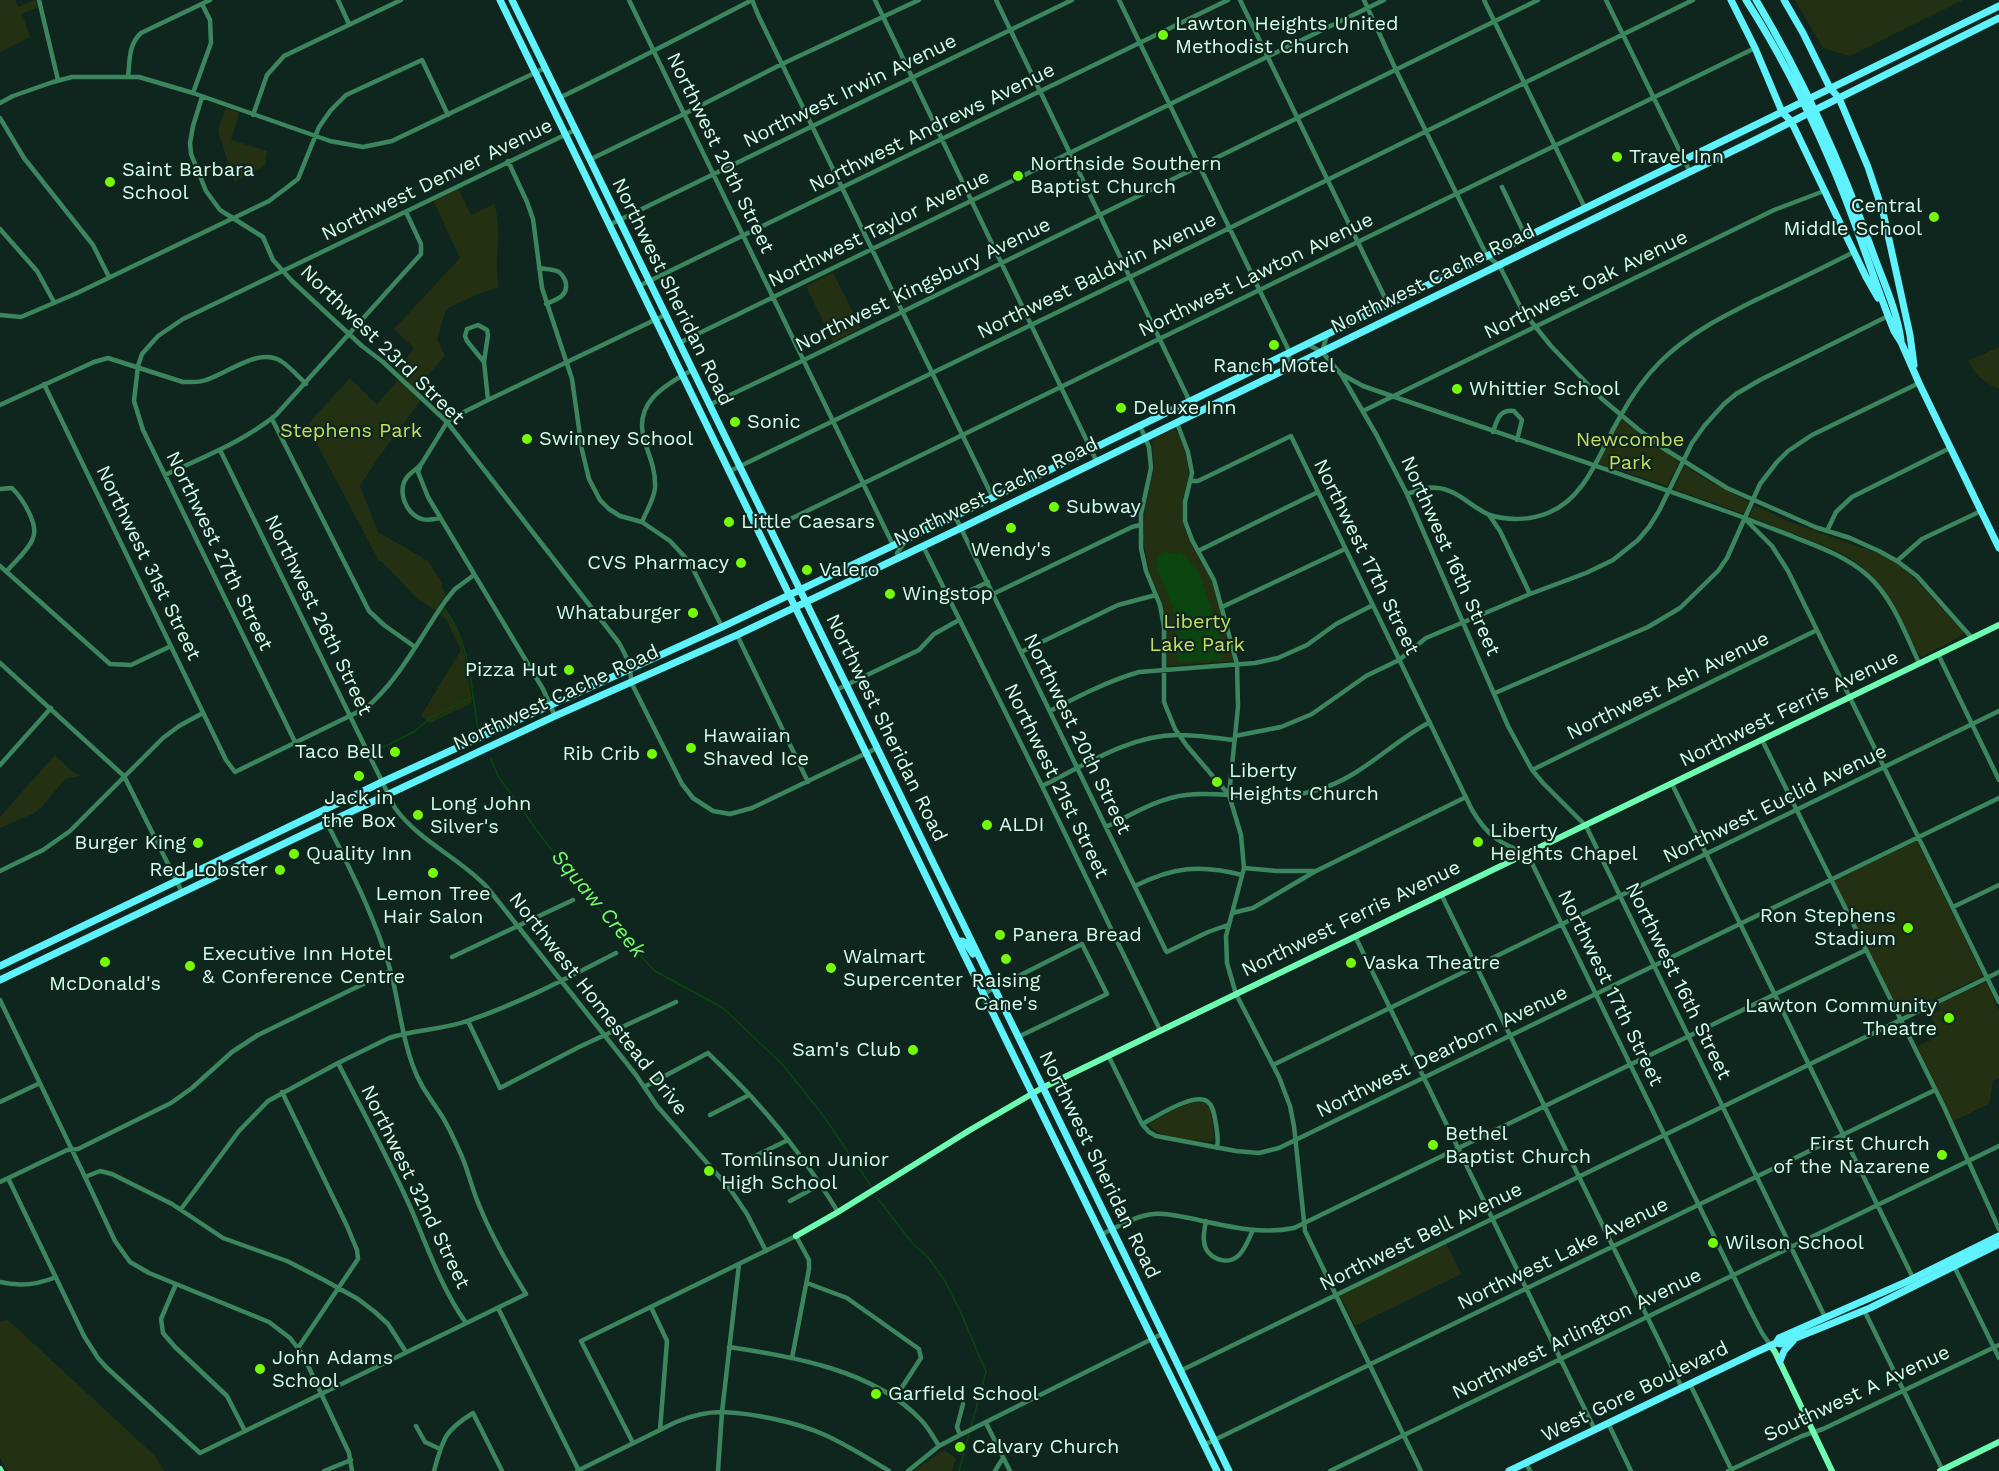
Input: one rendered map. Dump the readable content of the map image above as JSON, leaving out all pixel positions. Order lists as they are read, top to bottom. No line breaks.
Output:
{"streets":{"main road":["Northwest Cache Road","Northwest Sheridan Road","Northwest Ferris Avenue","West Gore Boulevard"],"street":["Northwest Irwin Avenue","Northwest Andrews Avenue","Northwest 20th Street","Northwest Denver Avenue","Northwest Taylor Avenue","Northwest Lawton Avenue","Northwest Baldwin Avenue","Northwest Kingsbury Avenue","Northwest Oak Avenue","Northwest 23rd Street","Northwest 27th Street","Northwest 16th Street","Northwest 17th Street","Northwest 31st Street","Northwest 26th Street","Northwest Ash Avenue","Northwest 21st Street","Northwest Euclid Avenue","Northwest Homestead Drive","Northwest Dearborn Avenue","Northwest 32nd Street","Northwest Bell Avenue","Northwest Lake Avenue","Northwest Arlington Avenue","Southwest A Avenue"]},"crossings":[["Northwest Irwin Avenue","Northwest 20th Street"],["Northwest Irwin Avenue","Northwest Sheridan Road"],["Northwest Andrews Avenue","Northwest 20th Street"],["Northwest Andrews Avenue","Northwest Sheridan Road"],["Northwest 20th Street","Northwest Taylor Avenue"],["Northwest 20th Street","Northwest Lawton Avenue"],["Northwest 20th Street","Northwest Baldwin Avenue"],["Northwest 20th Street","Northwest Cache Road"],["Northwest 20th Street","Northwest Kingsbury Avenue"],["Northwest Denver Avenue","Northwest Sheridan Road"],["Northwest Denver Avenue","Northwest 23rd Street"],["Northwest Denver Avenue","Northwest 27th Street"],["Northwest Taylor Avenue","Northwest Sheridan Road"],["Northwest Lawton Avenue","Northwest Sheridan Road"],["Northwest Baldwin Avenue","Northwest Sheridan Road"],["Northwest Cache Road","Northwest Sheridan Road"],["Northwest Cache Road","Northwest 23rd Street"],["Northwest Cache Road","Northwest 16th Street"],["Northwest Cache Road","Northwest 26th Street"],["Northwest Cache Road","Northwest 21st Street"],["Northwest Cache Road","Northwest Homestead Drive"],["Northwest Kingsbury Avenue","Northwest Sheridan Road"],["Northwest Oak Avenue","Northwest 16th Street"],["Northwest Sheridan Road","Northwest Ferris Avenue"],["Northwest Sheridan Road","Northwest Bell Avenue"],["Northwest Sheridan Road","Northwest Lake Avenue"],["Northwest 27th Street","Northwest 31st Street"],["Northwest 16th Street","Northwest Ash Avenue"],["Northwest 16th Street","Northwest Ferris Avenue"],["Northwest 16th Street","Northwest Euclid Avenue"],["Northwest 16th Street","Northwest Dearborn Avenue"],["Northwest 16th Street","Northwest Bell Avenue"],["Northwest 16th Street","Northwest Lake Avenue"],["Northwest 16th Street","Northwest Arlington Avenue"],["Northwest 16th Street","West Gore Boulevard"],["Northwest 17th Street","Northwest Ferris Avenue"],["Northwest 17th Street","Northwest Euclid Avenue"],["Northwest 17th Street","Northwest Dearborn Avenue"],["Northwest 17th Street","Northwest Bell Avenue"],["Northwest 17th Street","Northwest Lake Avenue"],["Northwest 17th Street","Northwest Arlington Avenue"],["Northwest 17th Street","West Gore Boulevard"],["Northwest 26th Street","Northwest Homestead Drive"],["Northwest Ferris Avenue","Northwest 21st Street"]],"water":["Squaw Creek"],"parks":["Stephens Park","Newcombe Park","Liberty Lake Park"],"places":["Lawton Heights United Methodist Church","Travel Inn","Northside Southern Baptist Church","Saint Barbara School","Central Middle School","Ranch Motel","Whittier School","Deluxe Inn","Sonic","Swinney School","Subway","Little Caesars","Wendy's","CVS Pharmacy","Valero","Wingstop","Whataburger","Pizza Hut","Hawaiian Shaved Ice","Taco Bell","Rib Crib","Jack in the Box","Liberty Heights Church","Long John Silver's","ALDI","Liberty Heights Chapel","Burger King","Quality Inn","Red Lobster","Lemon Tree Hair Salon","Ron Stephens Stadium","Panera Bread","Raising Cane's","McDonald's","Vaska Theatre","Executive Inn Hotel & Conference Centre","Walmart Supercenter","Lawton Community Theatre","Sam's Club","Bethel Baptist Church","First Church of the Nazarene","Tomlinson Junior High School","Wilson School","John Adams School","Garfield School","Calvary Church"]}
